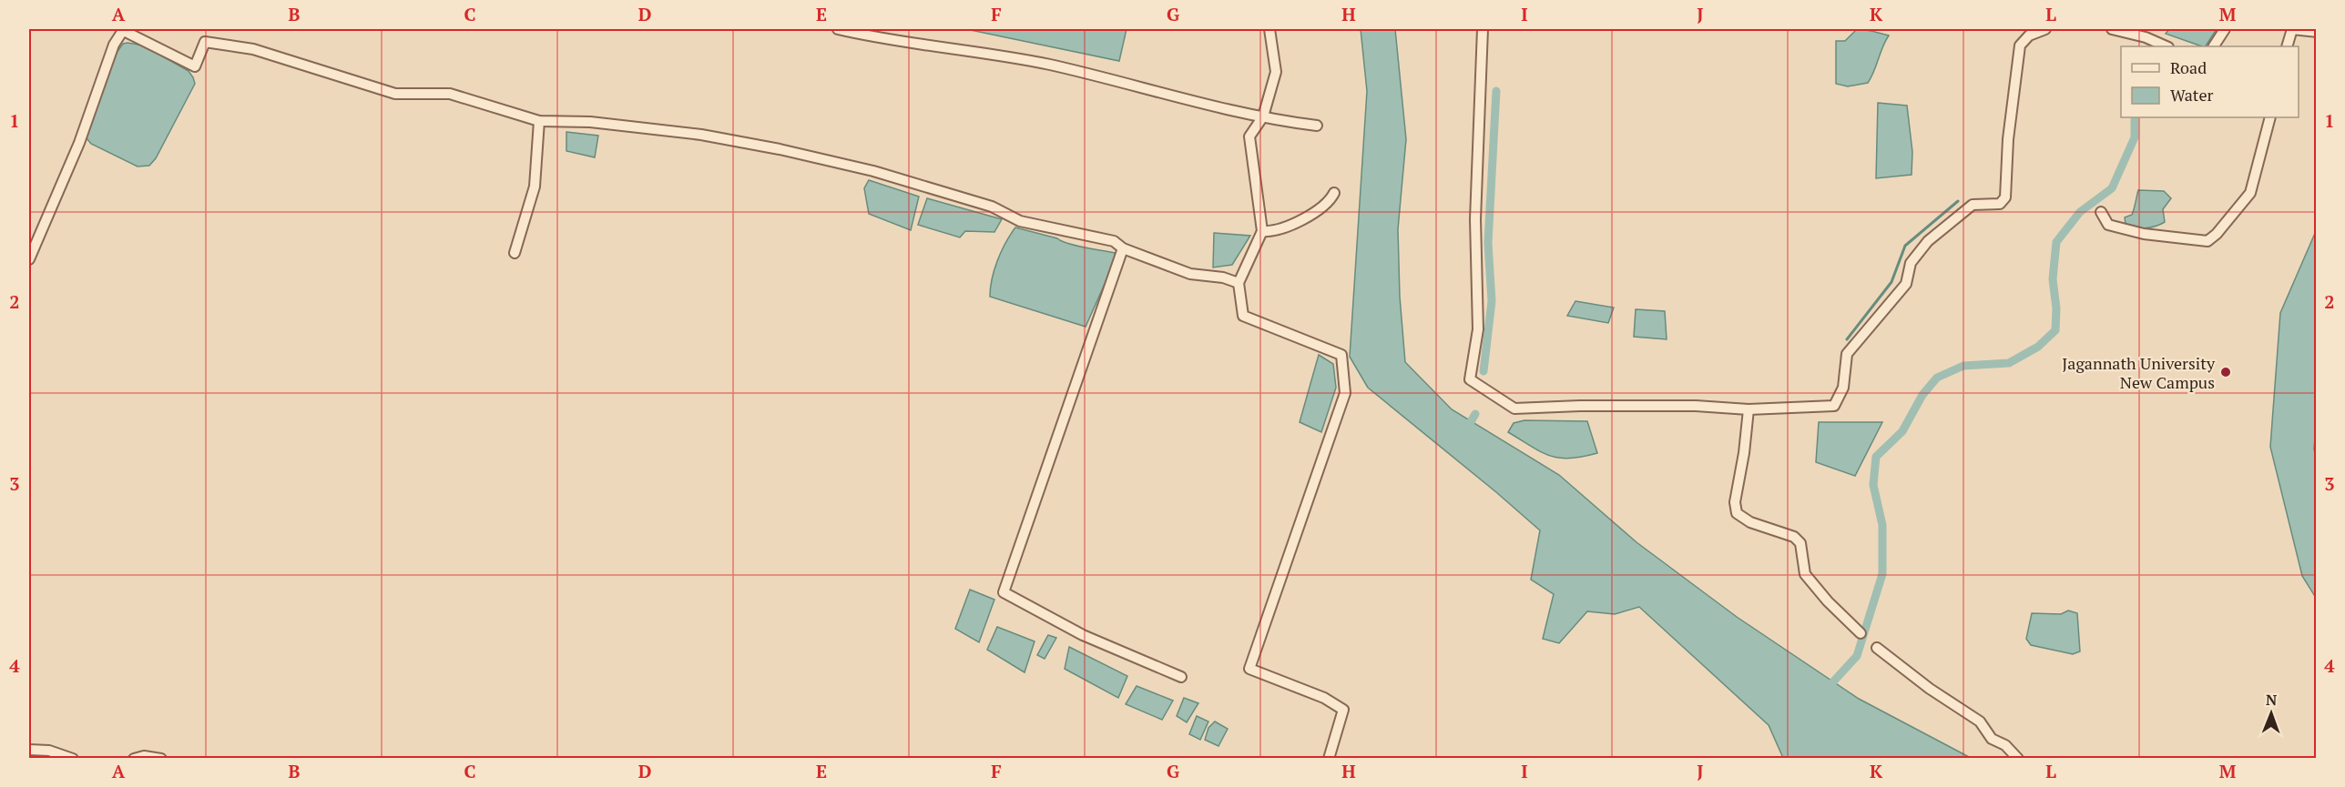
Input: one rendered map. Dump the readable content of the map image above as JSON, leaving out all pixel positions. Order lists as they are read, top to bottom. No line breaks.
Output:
{"places":["Jagannath University New Campus"],"legend":["Road","Water"],"north":"top","grid":{"columns":["A","B","C","D","E","F","G","H","I","J","K","L","M"],"rows":["1","2","3","4"]}}
